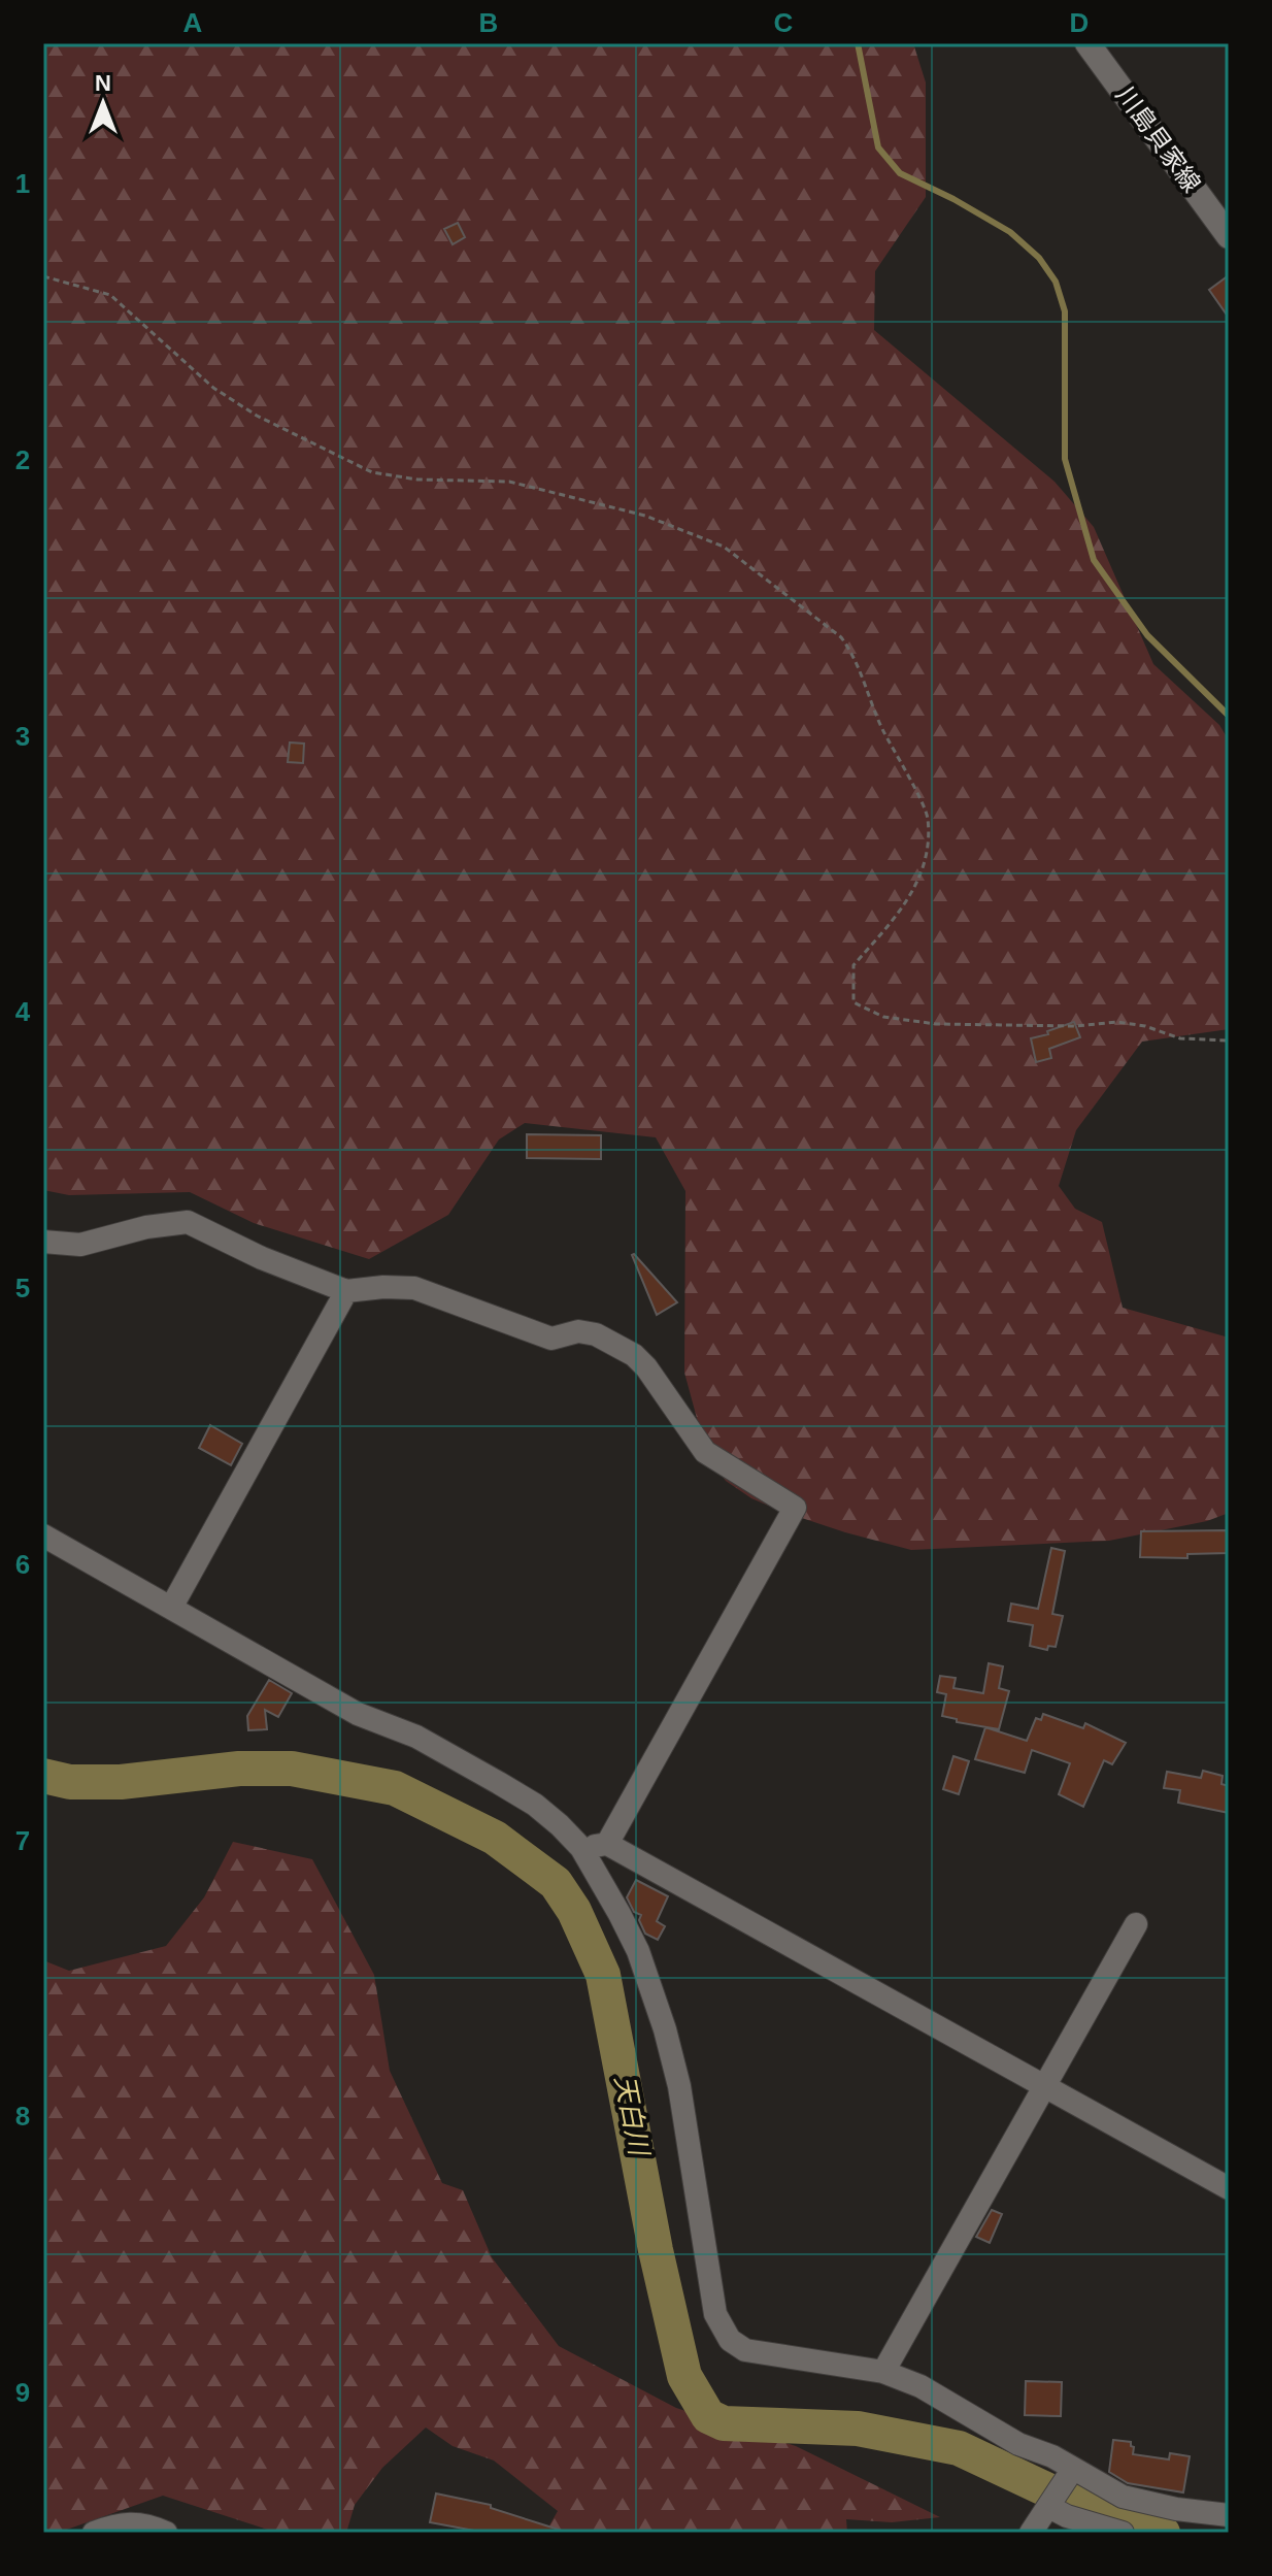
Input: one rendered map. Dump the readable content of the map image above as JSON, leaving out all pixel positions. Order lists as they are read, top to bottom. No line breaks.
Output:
{"streets":{"main road":["川島貝家線"]},"water":["天白川"],"north":"top","grid":{"columns":["A","B","C","D"],"rows":["1","2","3","4","5","6","7","8","9"]}}
